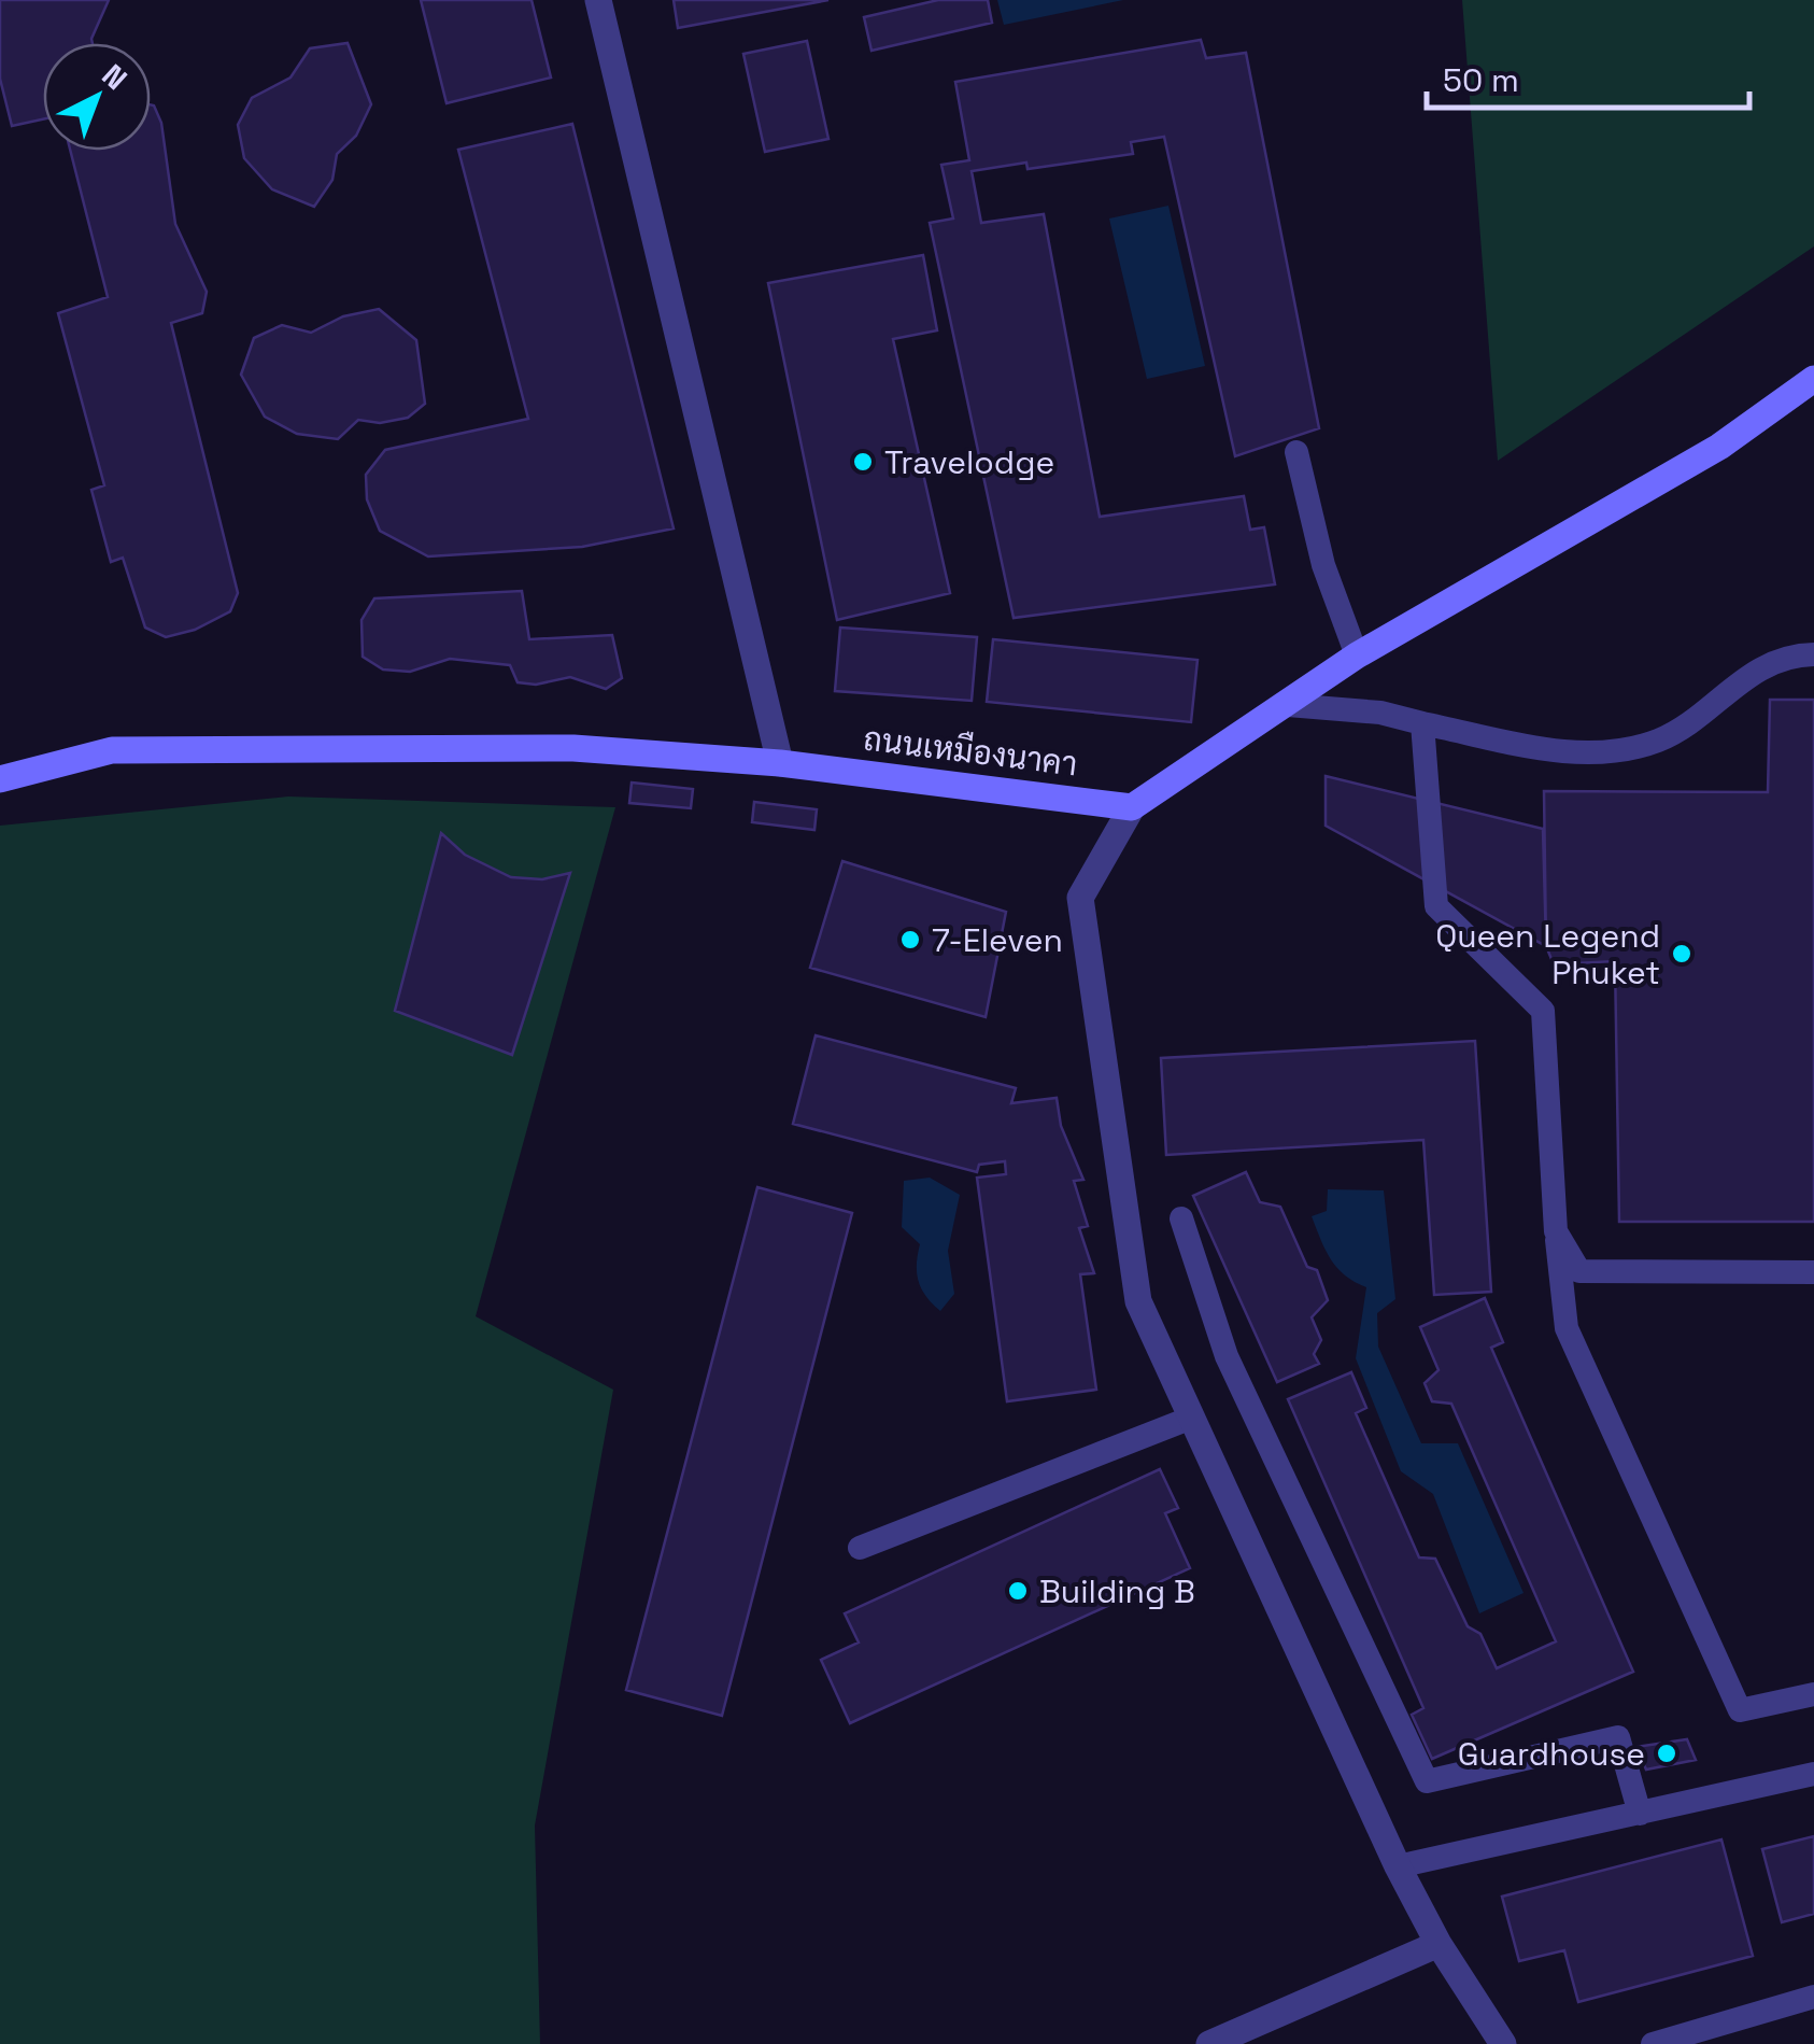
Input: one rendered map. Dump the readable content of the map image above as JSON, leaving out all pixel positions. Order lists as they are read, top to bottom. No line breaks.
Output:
{"streets":{"street":["ถนนเหมืองนาคา"]},"places":["Travelodge","7-Eleven","Queen Legend Phuket","Building B","Guardhouse"],"scale_bar":"50 m","north":"top right"}
